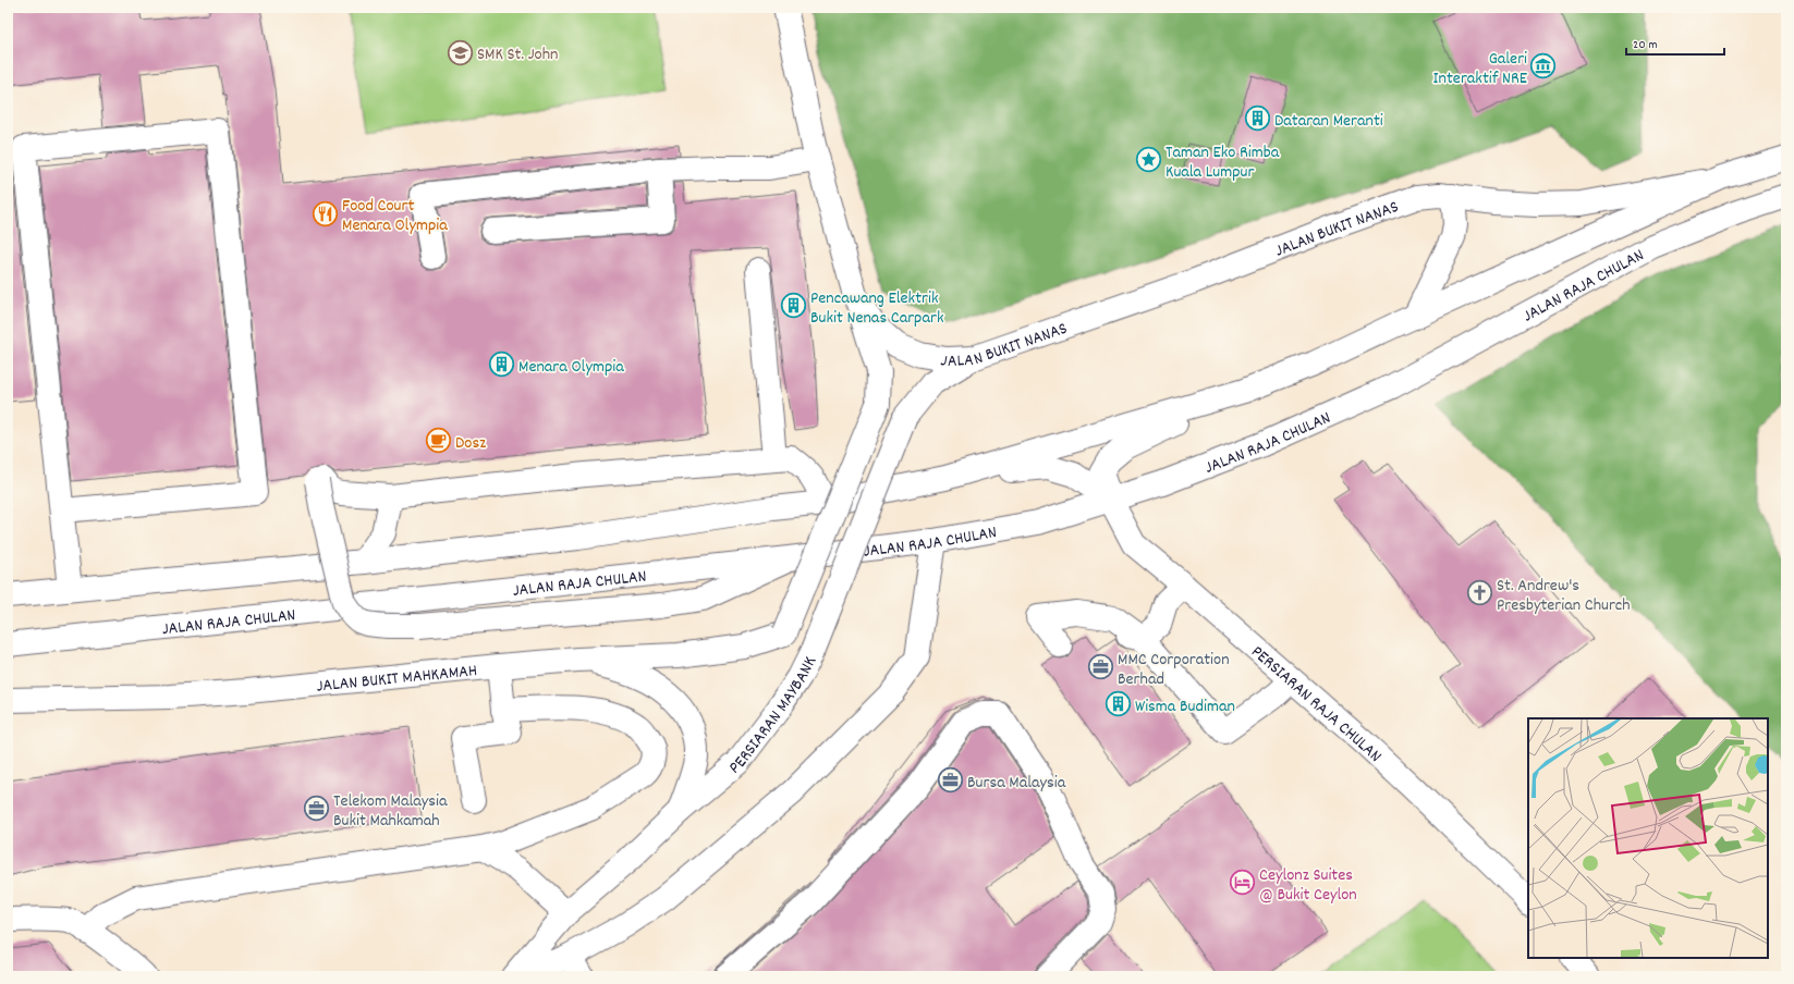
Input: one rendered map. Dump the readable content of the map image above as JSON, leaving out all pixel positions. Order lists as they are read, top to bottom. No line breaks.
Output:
{"streets":{"street":["JALAN BUKIT NANAS","JALAN RAJA CHULAN","JALAN BUKIT MAHKAMAH","PERSIARAN RAJA CHULAN","PERSIARAN MAYBANK"]},"crossings":[["JALAN BUKIT NANAS","JALAN RAJA CHULAN"],["JALAN BUKIT NANAS","JALAN BUKIT MAHKAMAH"],["JALAN BUKIT NANAS","PERSIARAN MAYBANK"],["JALAN RAJA CHULAN","PERSIARAN RAJA CHULAN"],["JALAN RAJA CHULAN","PERSIARAN MAYBANK"]],"places":{"school or university":["SMK St. John"],"museum":["Galeri Interaktif NRE"],"building":["Dataran Meranti","Pencawang Elektrik Bukit Nenas Carpark","Menara Olympia","Wisma Budiman"],"place":["Taman Eko Rimba Kuala Lumpur"],"restaurant":["Food Court Menara Olympia"],"cafe":["Dosz"],"church":["St. Andrew's Presbyterian Church"],"office":["MMC Corporation Berhad","Bursa Malaysia","Telekom Malaysia Bukit Mahkamah"],"hotel":["Ceylonz Suites @ Bukit Ceylon"]},"scale_bar":"20 m"}
